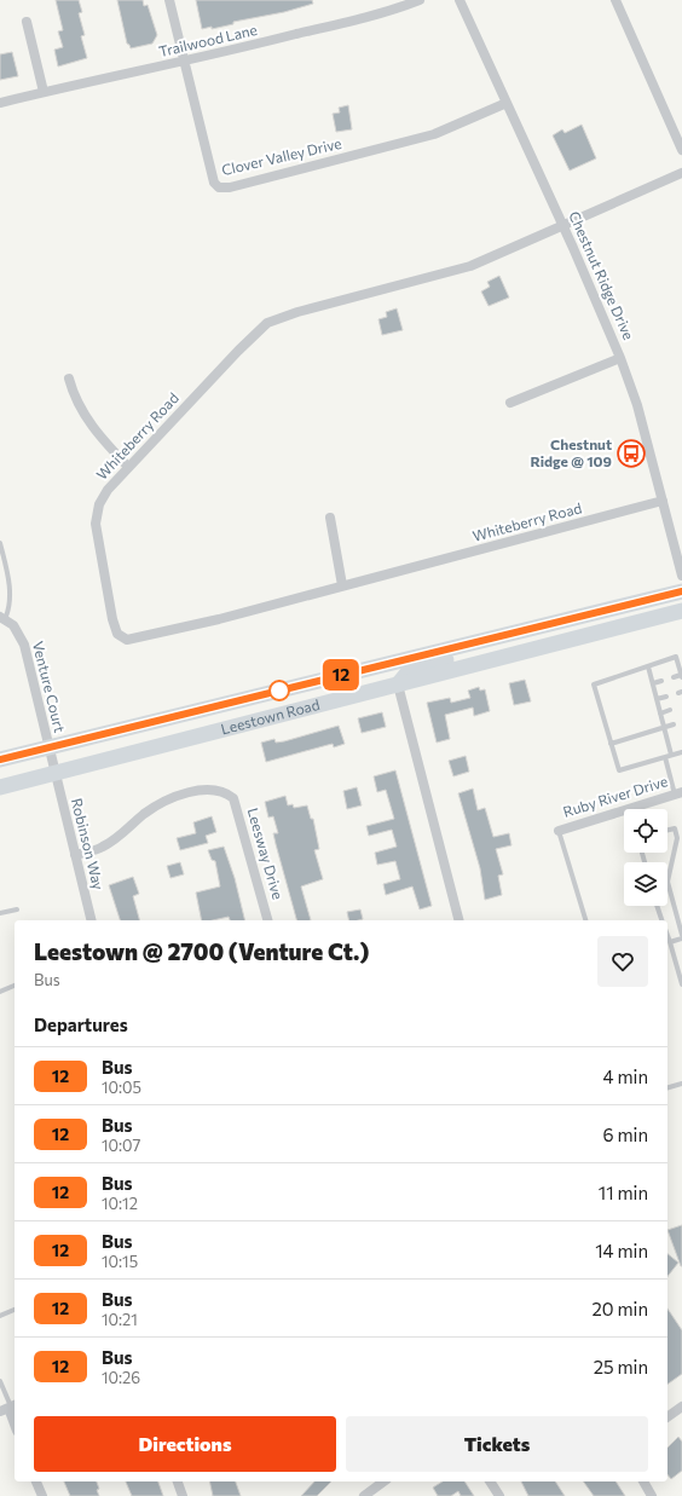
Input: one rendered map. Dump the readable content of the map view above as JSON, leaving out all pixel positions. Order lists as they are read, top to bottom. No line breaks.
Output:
{"streets":{"main road":["Leestown Road"],"street":["Trailwood Lane","Clover Valley Drive","Chestnut Ridge Drive","Whiteberry Road","Venture Court","Ruby River Drive","Robinson Way","Leesway Drive"]},"crossings":[["Trailwood Lane","Clover Valley Drive"],["Clover Valley Drive","Chestnut Ridge Drive"],["Chestnut Ridge Drive","Whiteberry Road"],["Venture Court","Leestown Road"],["Venture Court","Robinson Way"],["Leestown Road","Robinson Way"],["Robinson Way","Leesway Drive"]],"places":{"bus stop":["Chestnut Ridge @ 109"]},"lines":["bus line 12"],"page":{"on_map":"12","heading":[["Leestown @ 2700 (Venture Ct.)","Bus"],"Departures"],"list":[{"mark":"12","name":"Bus","note":"10:05","value":"4 min"},{"mark":"12","name":"Bus","note":"10:07","value":"6 min"},{"mark":"12","name":"Bus","note":"10:12","value":"11 min"},{"mark":"12","name":"Bus","note":"10:15","value":"14 min"},{"mark":"12","name":"Bus","note":"10:21","value":"20 min"},{"mark":"12","name":"Bus","note":"10:26","value":"25 min"}],"buttons":["Directions","Tickets"]}}
